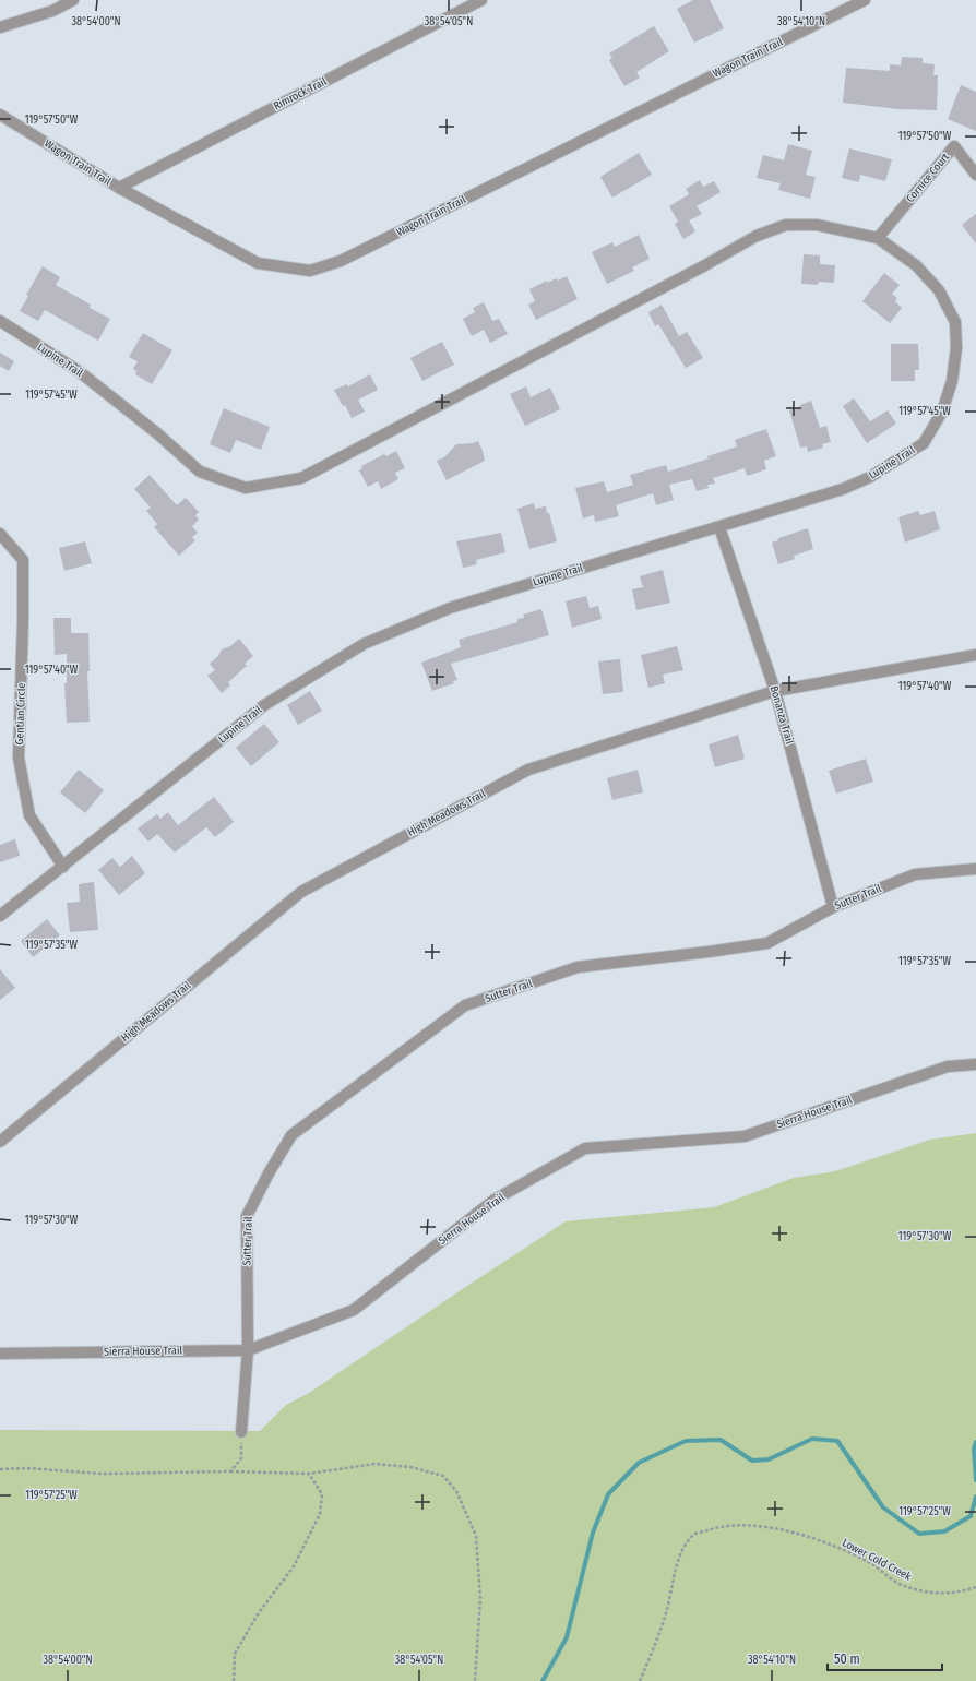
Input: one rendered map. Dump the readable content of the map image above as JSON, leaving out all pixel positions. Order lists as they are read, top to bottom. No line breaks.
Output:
{"streets":{"street":["Wagon Train Trail","Rimrock Trail","Cornice Court","Lupine Trail","Gentian Circle","Bonanza Trail","High Meadows Trail","Sutter Trail","Sierra House Trail"],"path":["Lower Cold Creek"]},"crossings":[["Wagon Train Trail","Rimrock Trail"],["Cornice Court","Lupine Trail"],["Lupine Trail","Gentian Circle"],["Lupine Trail","Bonanza Trail"],["Bonanza Trail","High Meadows Trail"],["Bonanza Trail","Sutter Trail"],["Sutter Trail","Sierra House Trail"]],"scale_bar":"50 m","coordinates":["38°54'00\"N","38°54'05\"N","38°54'10\"N","119°57'50\"W","119°57'45\"W","119°57'40\"W","119°57'35\"W","119°57'30\"W","119°57'25\"W"]}
